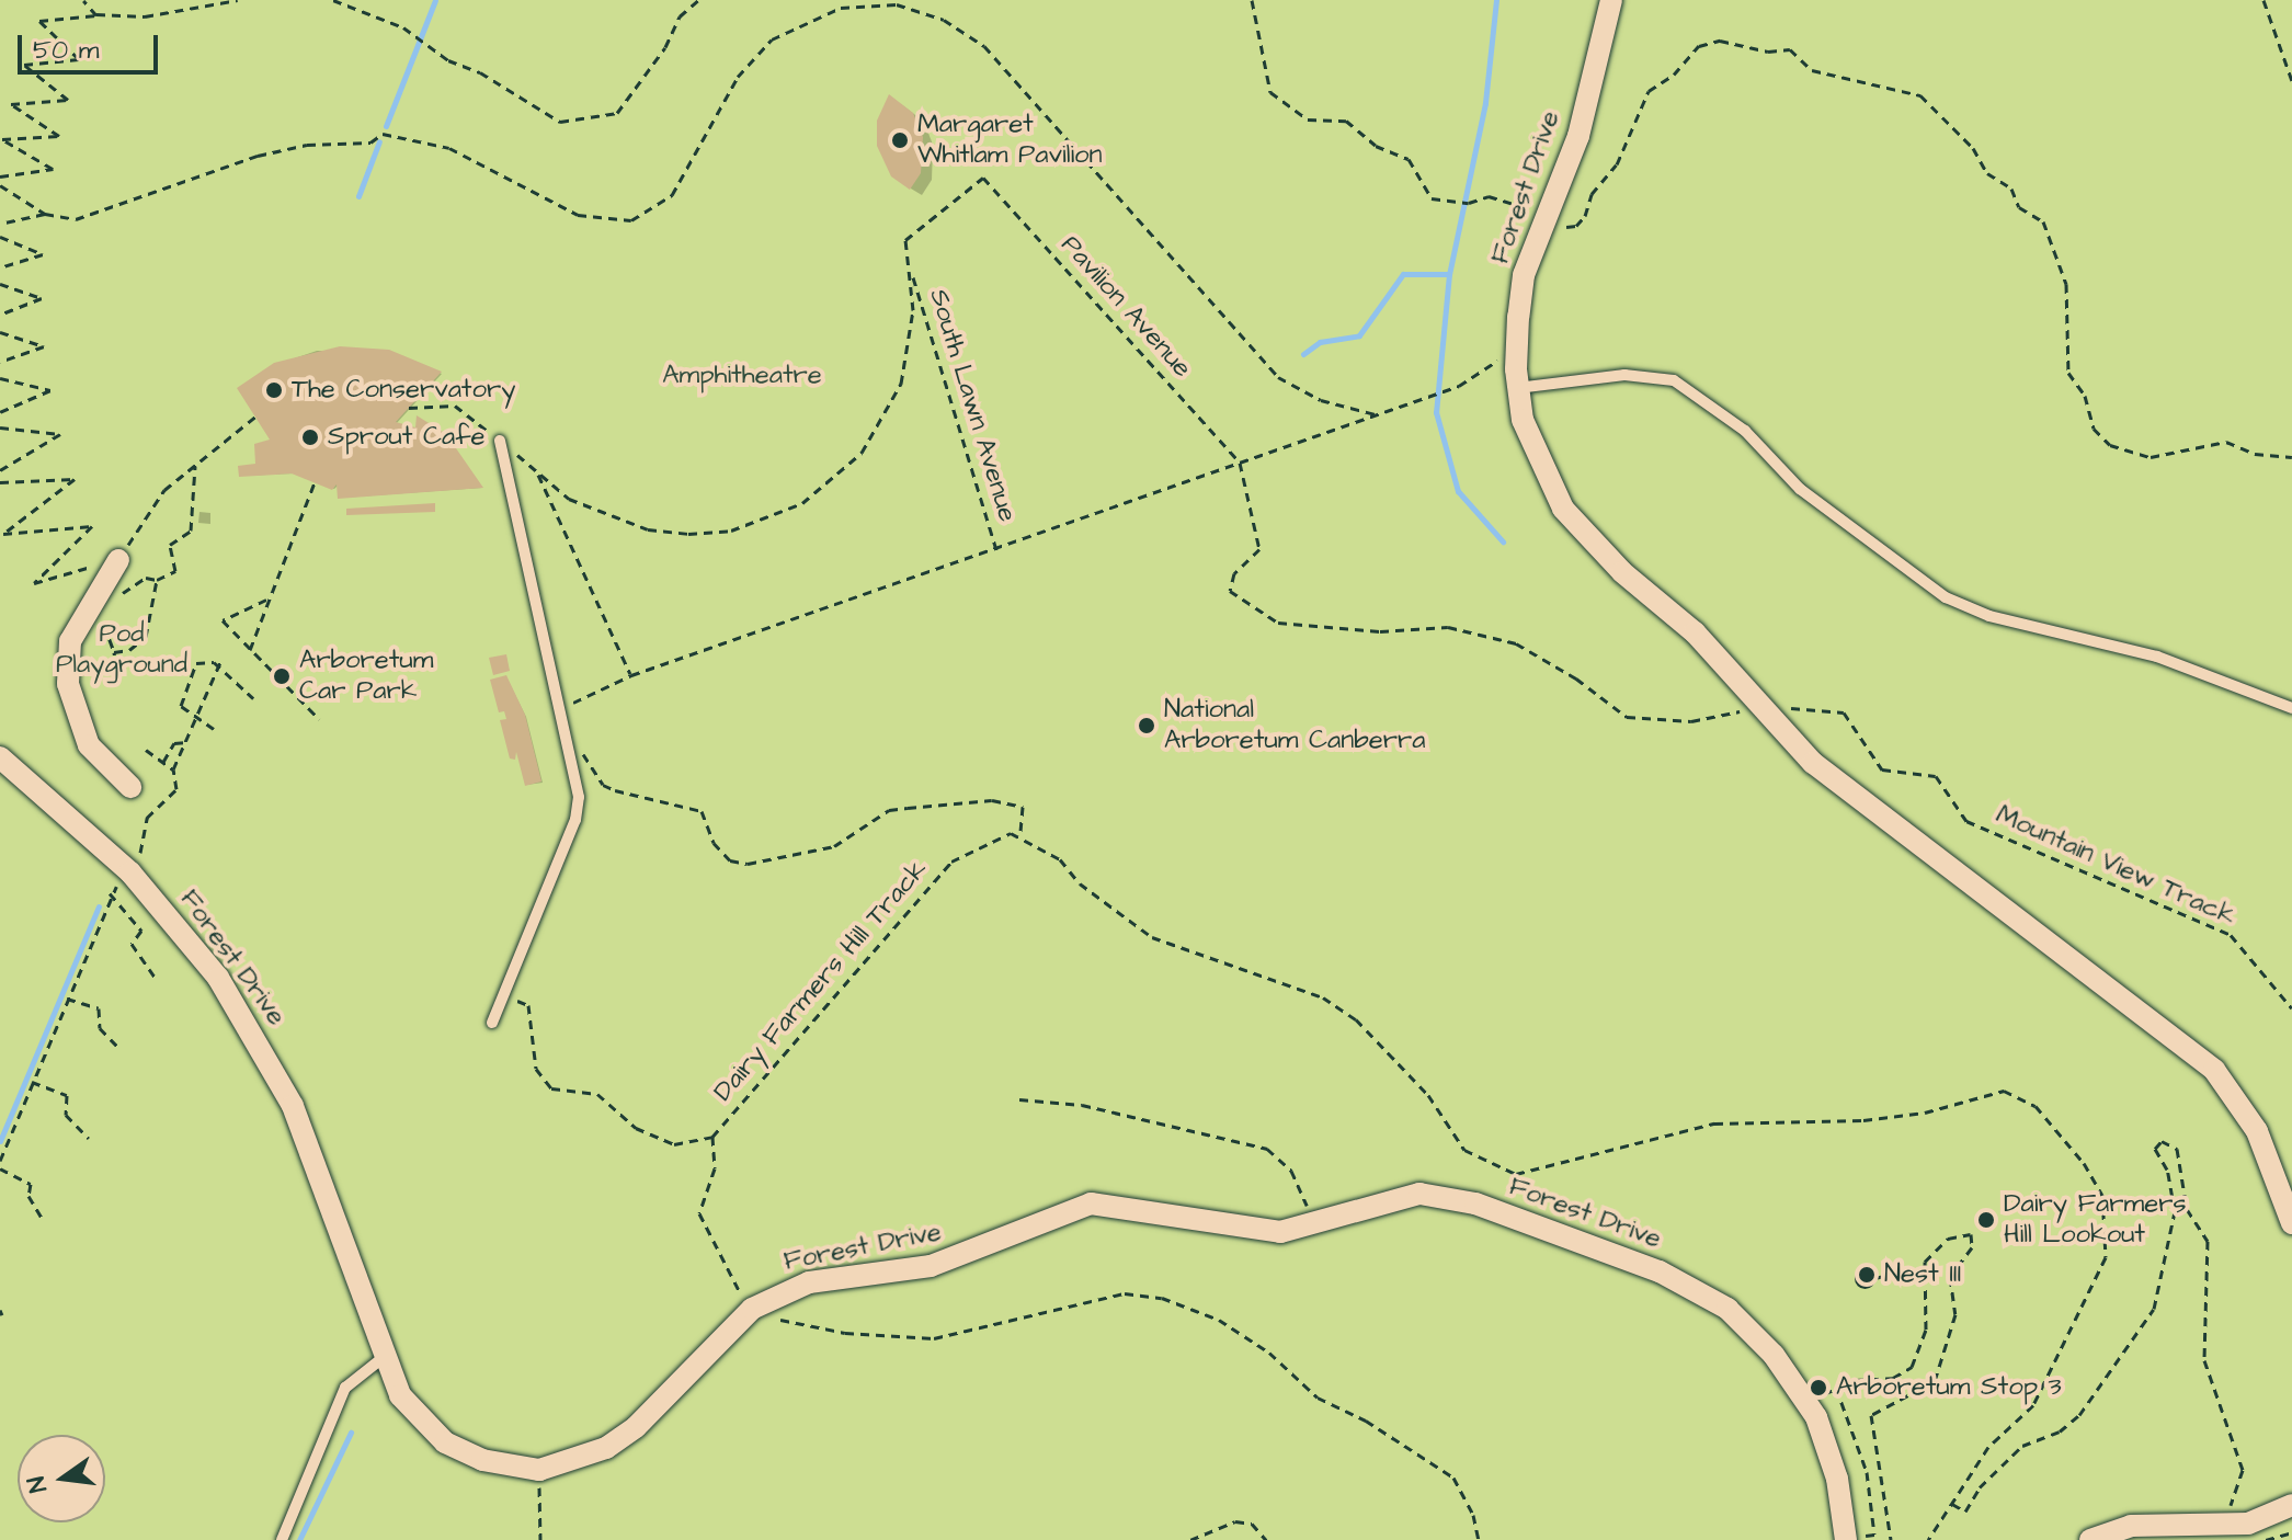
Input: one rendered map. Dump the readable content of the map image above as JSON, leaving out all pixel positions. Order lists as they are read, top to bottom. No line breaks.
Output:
{"streets":{"street":["Forest Drive"],"path":["Pavilion Avenue","South Lawn Avenue","Mountain View Track","Dairy Farmers Hill Track"]},"crossings":[["Forest Drive","Mountain View Track"],["Forest Drive","Dairy Farmers Hill Track"],["Pavilion Avenue","South Lawn Avenue"],["Pavilion Avenue","Mountain View Track"]],"parks":["Amphitheatre","Pod Playground"],"places":["Margaret Whitlam Pavilion","The Conservatory","Sprout Cafe","Arboretum Car Park","National Arboretum Canberra","Dairy Farmers Hill Lookout","Nest III","Arboretum Stop 3"],"scale_bar":"50 m","north":"left"}
